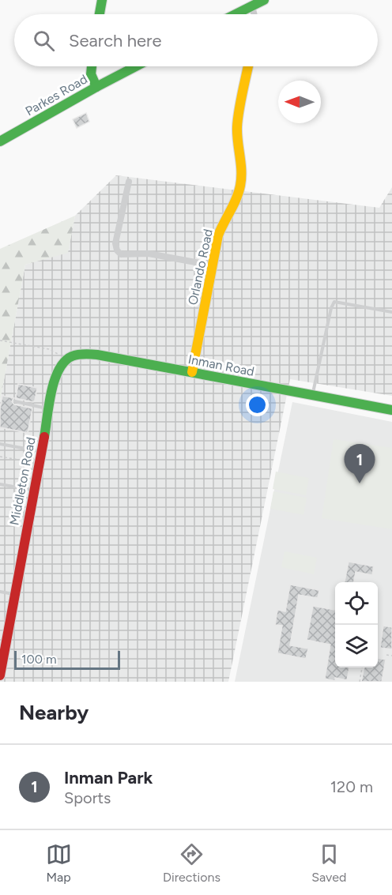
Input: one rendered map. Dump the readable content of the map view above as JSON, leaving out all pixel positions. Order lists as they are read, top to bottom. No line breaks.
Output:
{"streets":{"street":["Parkes Road","Orlando Road","Inman Road","Middleton Road"]},"crossings":[["Orlando Road","Inman Road"],["Inman Road","Middleton Road"]],"scale_bar":"100 m","north":"left","page":{"search":"Search here","pins":"1","scale":"100 m","heading":"Nearby","list":[{"mark":"1","name":"Inman Park","note":"Sports","value":"120 m"}],"nav":["Map","Directions","Saved"]}}
